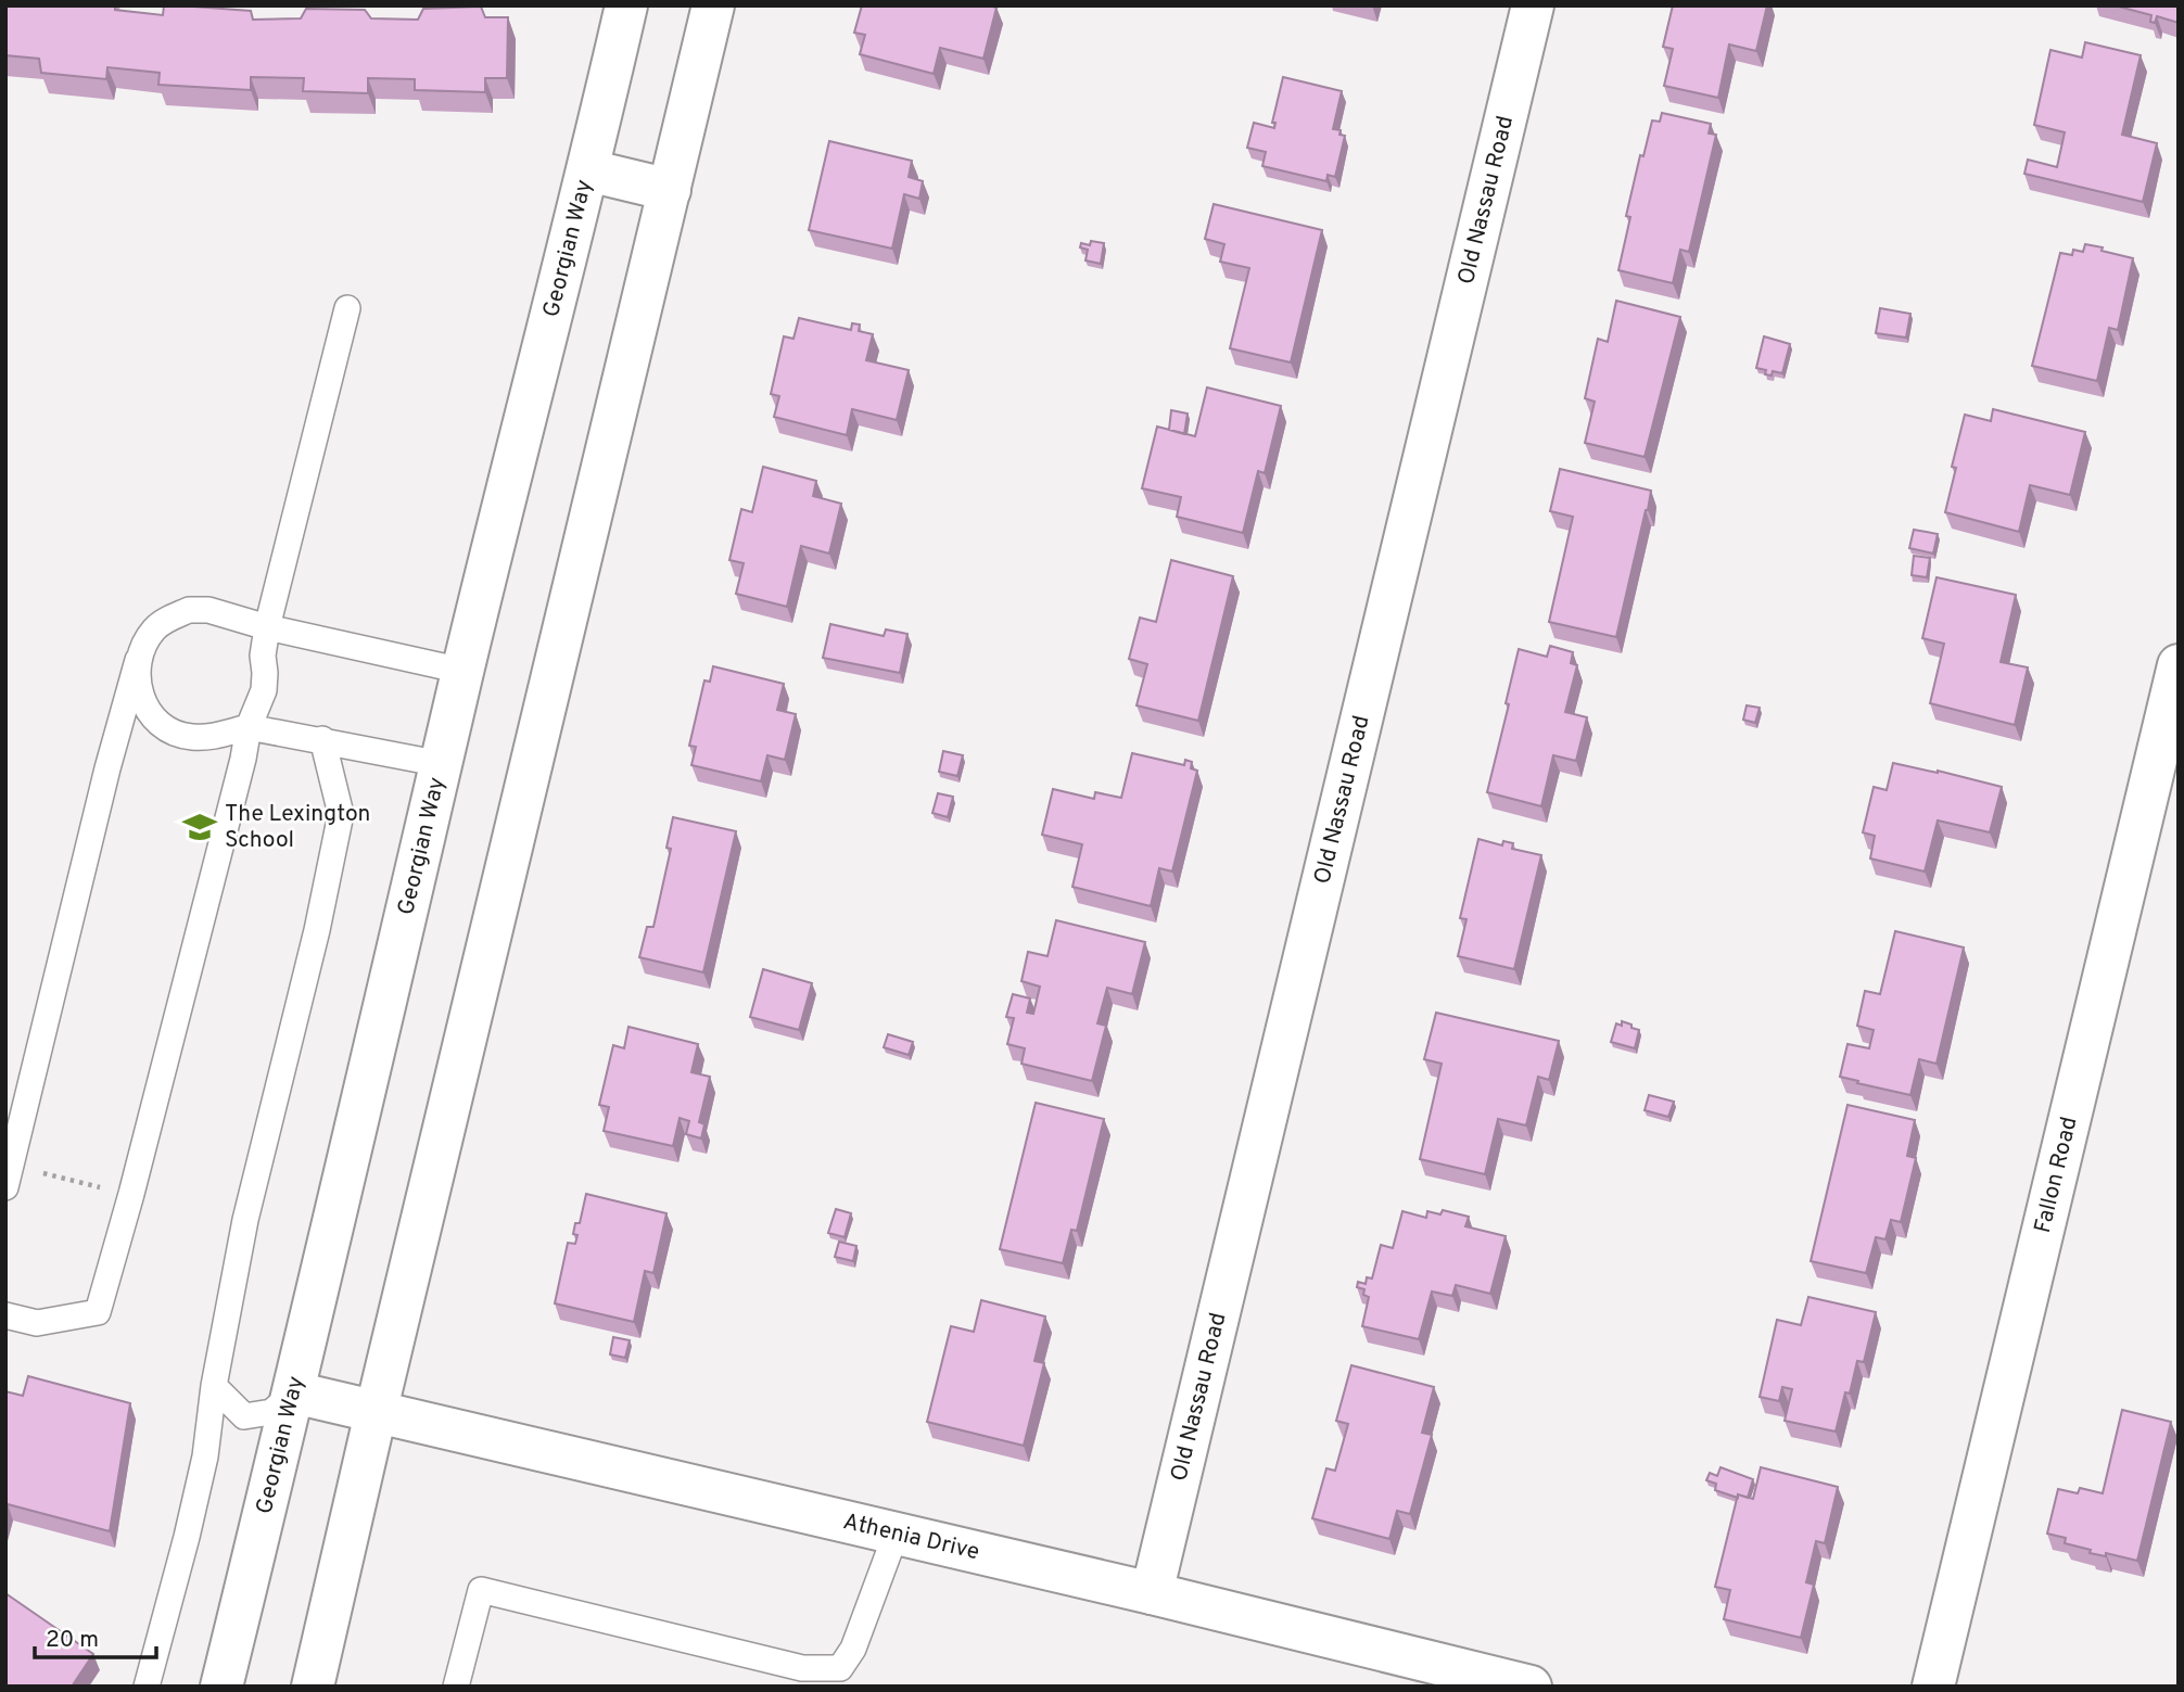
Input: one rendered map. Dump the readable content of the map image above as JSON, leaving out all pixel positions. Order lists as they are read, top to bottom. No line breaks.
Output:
{"streets":{"street":["Old Nassau Road","Georgian Way","Fallon Road","Athenia Drive"]},"crossings":[["Old Nassau Road","Athenia Drive"],["Georgian Way","Athenia Drive"]],"places":{"school or university":["The Lexington School"]},"scale_bar":"20 m"}
